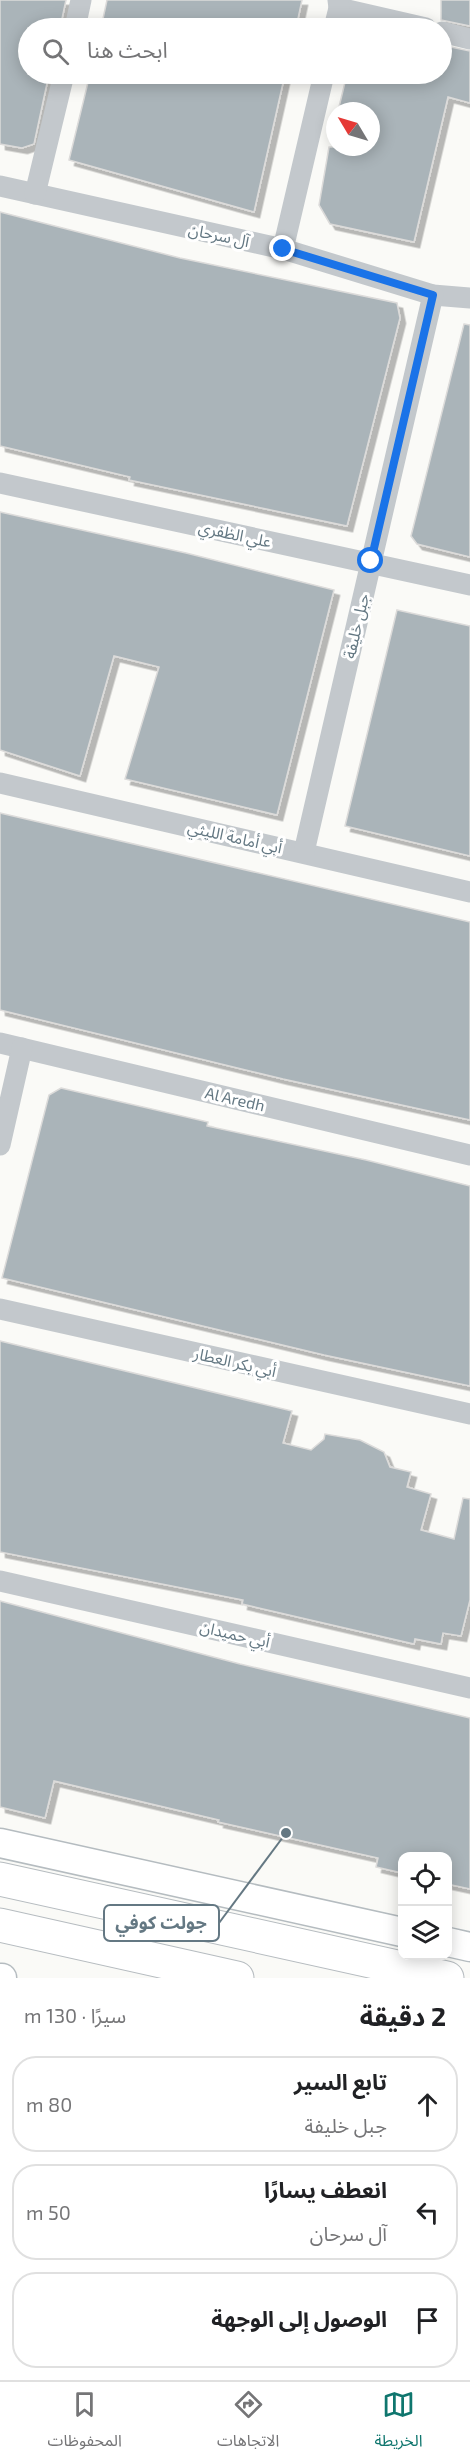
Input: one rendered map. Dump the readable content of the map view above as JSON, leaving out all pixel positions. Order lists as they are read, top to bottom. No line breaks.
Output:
{"streets":{"street":["آل سرحان","علي الظفري","جبل خليفة","أبي أمامة الليثي","Al Aredh","أبي بكر العطار","أبي حميدان"]},"crossings":[["آل سرحان","جبل خليفة"],["علي الظفري","جبل خليفة"],["جبل خليفة","أبي أمامة الليثي"]],"places":["جولت كوفي"],"north":"top left","page":{"search":"ابحث هنا","heading":["2 دقيقة","سيرًا · 130 m"],"list":[["تابع السير","جبل خليفة","80 m"],["انعطف يسارًا","آل سرحان","50 m"],"الوصول إلى الوجهة"],"nav":["الخريطة","الاتجاهات","المحفوظات"]}}
